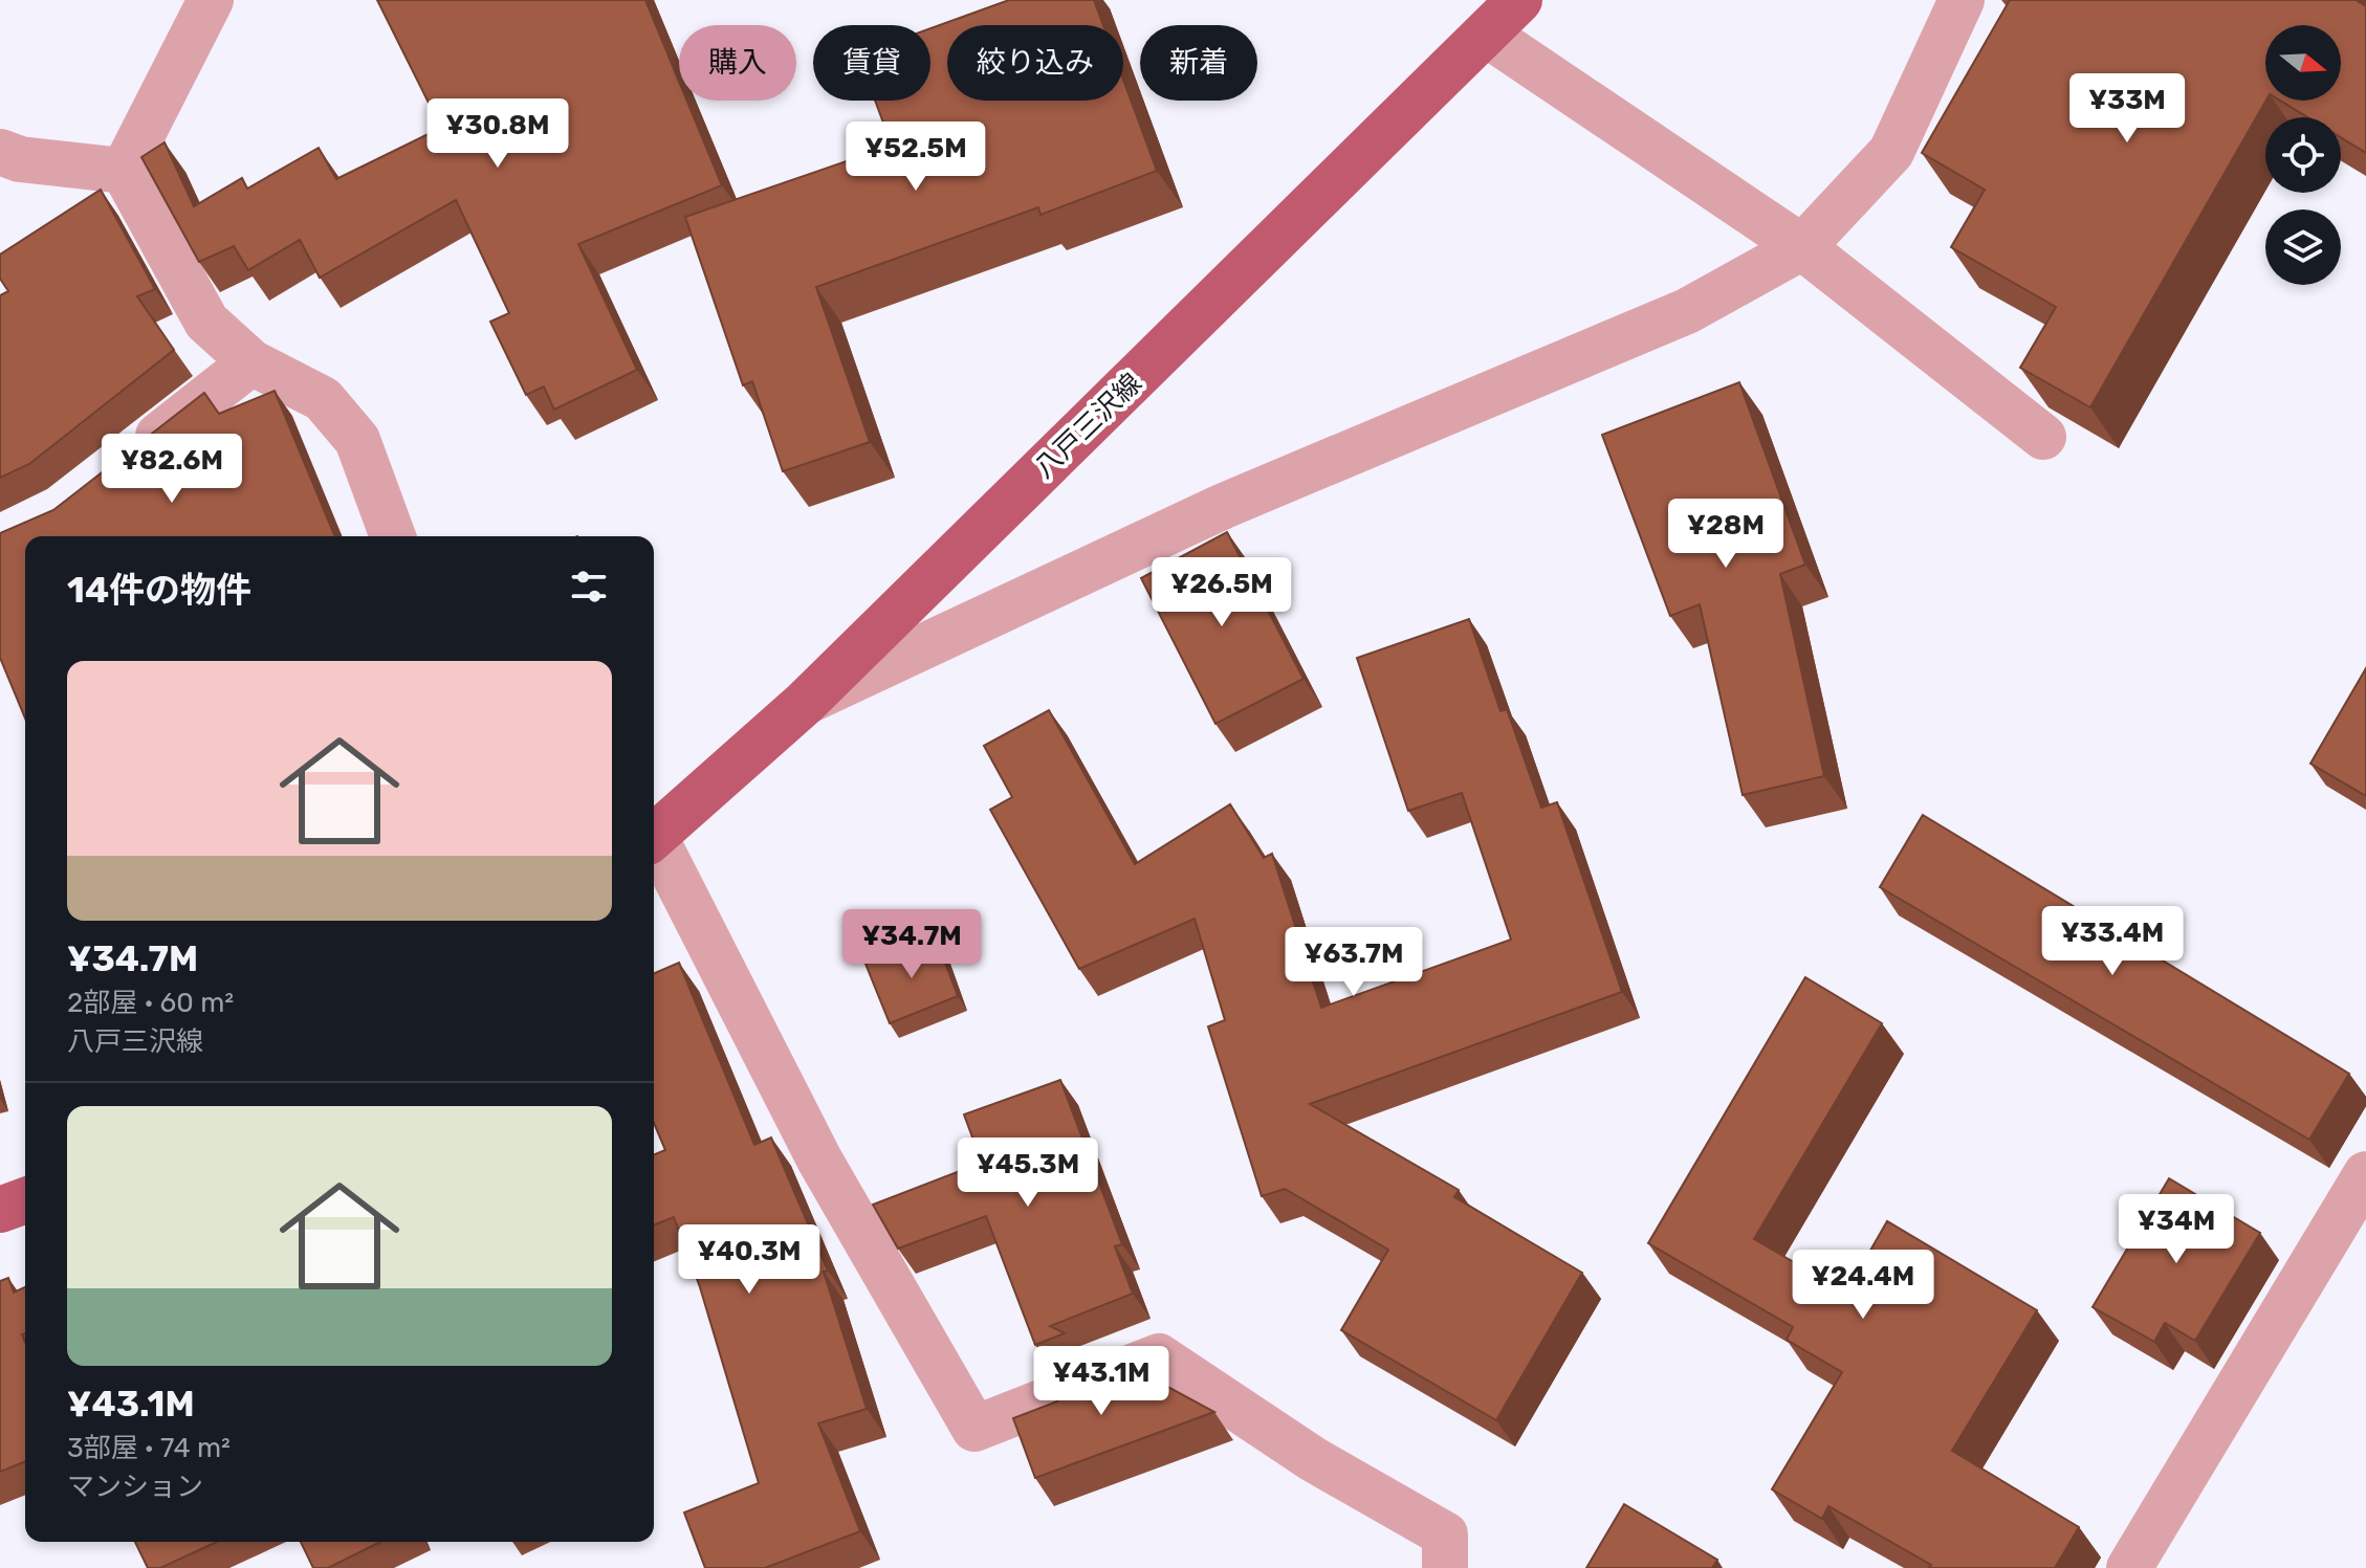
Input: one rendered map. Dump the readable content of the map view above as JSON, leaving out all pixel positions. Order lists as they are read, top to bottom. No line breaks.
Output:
{"streets":{"main road":["八戸三沢線"]},"north":"right","page":{"chip":["購入","賃貸","絞り込み","新着"],"price":["¥33M","¥30.8M","¥52.5M","¥82.6M","¥28M","¥26.5M","¥33.4M","¥34.7M","¥63.7M","¥45.3M","¥34M","¥40.3M","¥24.4M","¥43.1M"],"heading":"14件の物件","list":[{"name":"¥34.7M","note":"2部屋 · 60 m² · 八戸三沢線"},{"name":"¥43.1M","note":"3部屋 · 74 m² · マンション"}]}}
